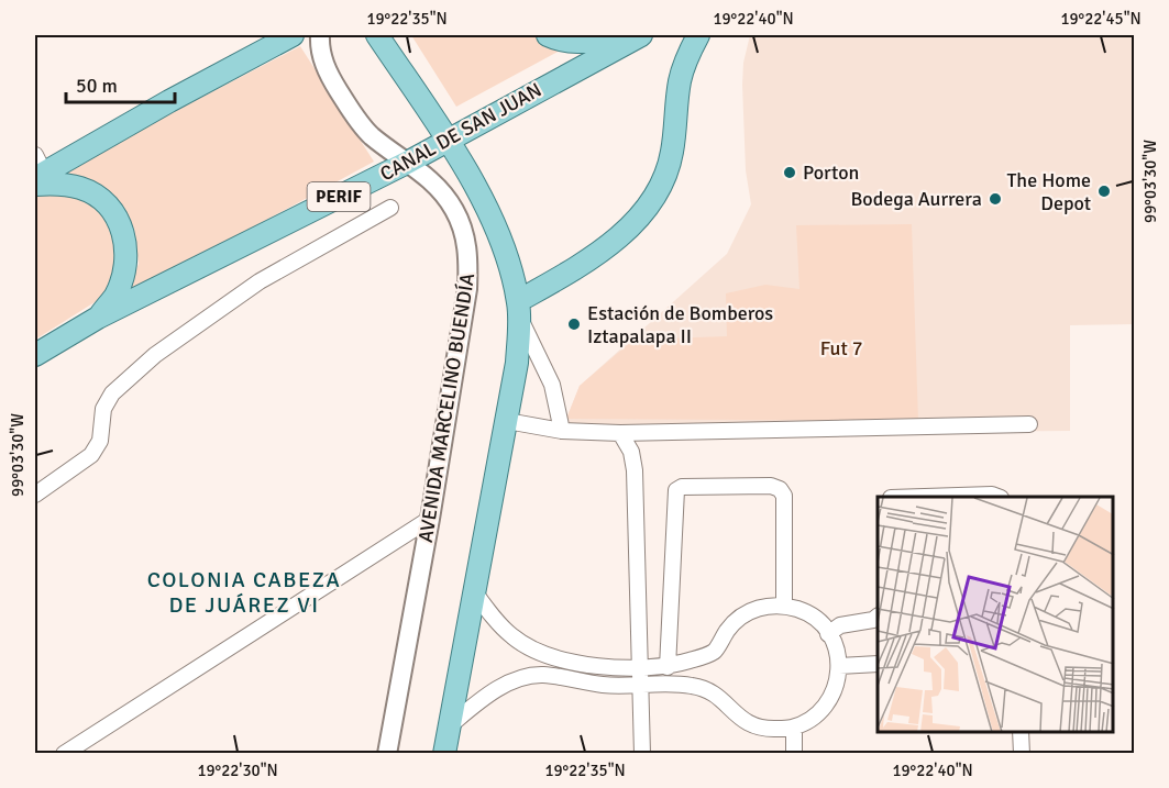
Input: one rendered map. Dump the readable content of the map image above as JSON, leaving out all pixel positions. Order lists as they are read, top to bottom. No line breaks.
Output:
{"streets":{"main road":["CANAL DE SAN JUAN","PERIF"],"street":["AVENIDA MARCELINO BUENDÍA"]},"crossings":[["CANAL DE SAN JUAN","AVENIDA MARCELINO BUENDÍA"]],"districts":["COLONIA CABEZA DE JUÁREZ VI"],"parks":["Fut 7"],"places":["Porton","The Home Depot","Bodega Aurrera","Estación de Bomberos Iztapalapa II"],"scale_bar":"50 m","coordinates":["19°22'35\"N","19°22'40\"N","19°22'45\"N","99°03'30\"W","19°22'30\"N"]}
